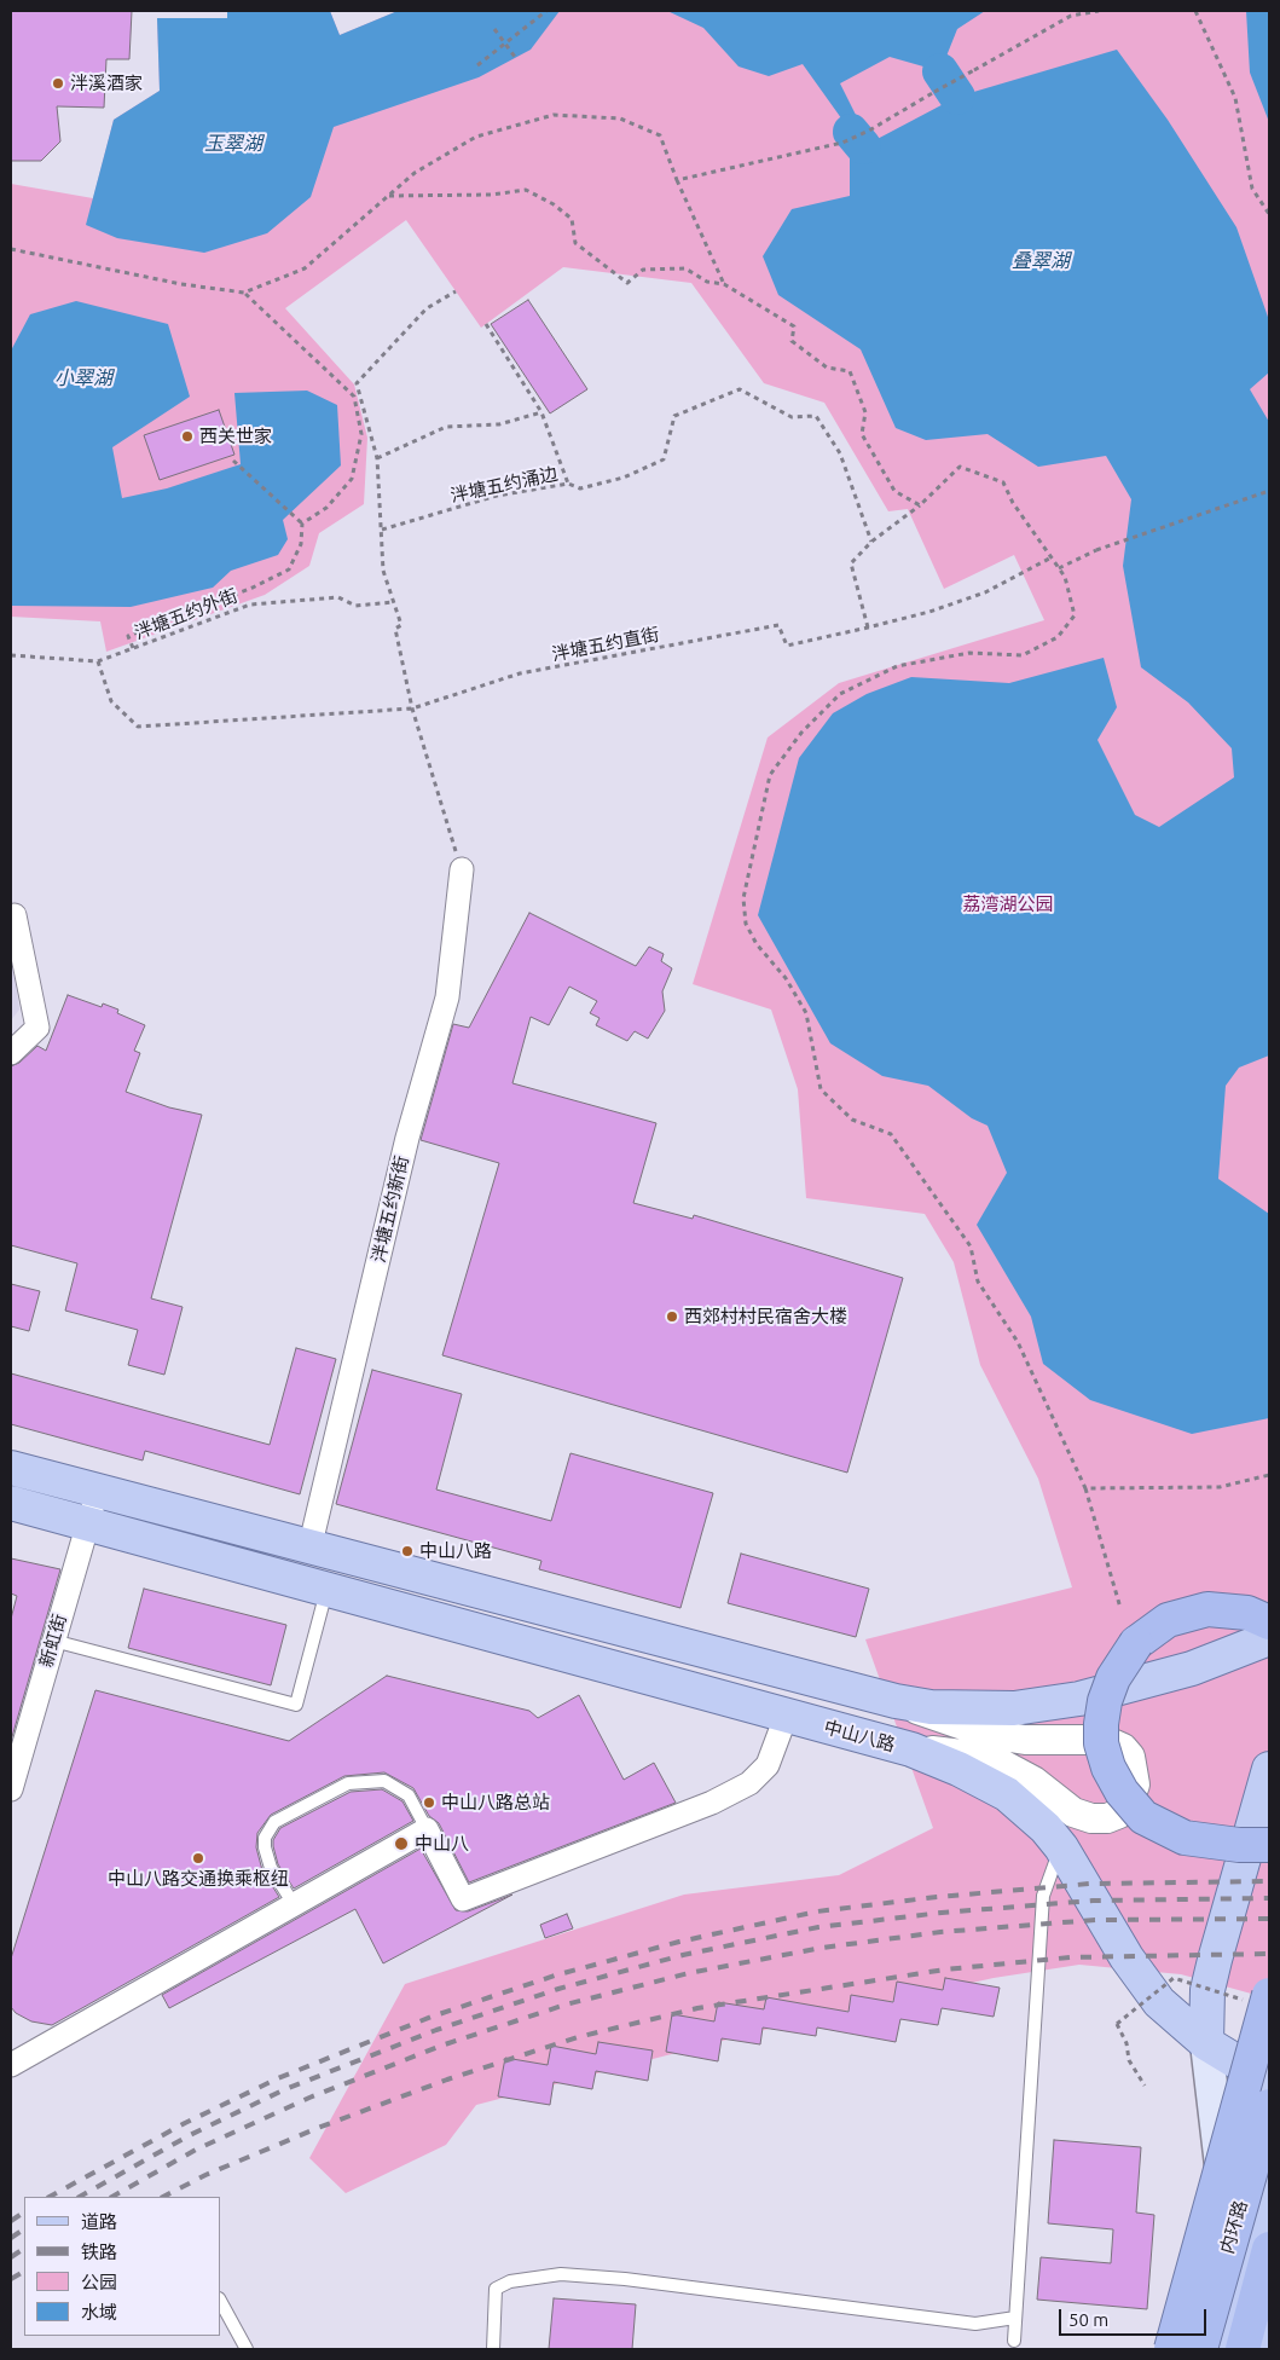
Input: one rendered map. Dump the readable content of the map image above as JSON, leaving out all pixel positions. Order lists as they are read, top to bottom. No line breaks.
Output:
{"streets":{"highway":["内环路"],"main road":["中山八路"],"street":["泮塘五约新街","新虹街"],"path":["泮塘五约涌边","泮塘五约外街","泮塘五约直街"]},"crossings":[["泮塘五约外街","泮塘五约直街"],["新虹街","中山八路"]],"water":["玉翠湖","叠翠湖","小翠湖"],"parks":["荔湾湖公园"],"places":["泮溪酒家","西关世家","西郊村村民宿舍大楼","中山八路","中山八路总站","中山八","中山八路交通换乘枢纽"],"legend":["道路","铁路","公园","水域"],"scale_bar":"50 m"}
